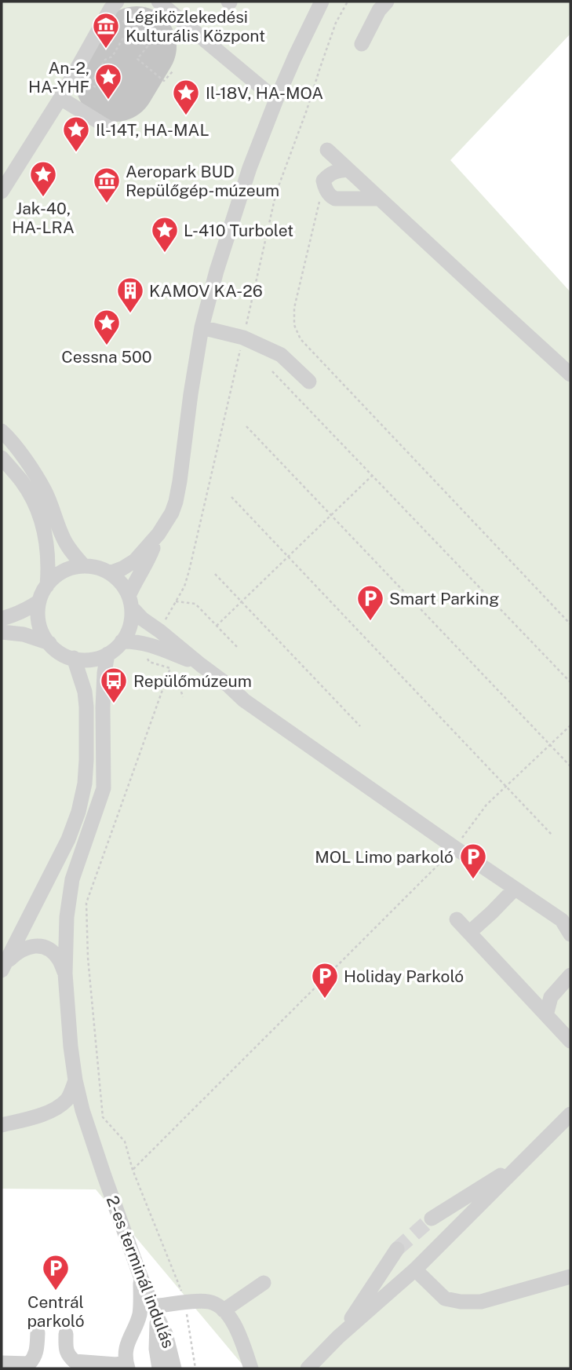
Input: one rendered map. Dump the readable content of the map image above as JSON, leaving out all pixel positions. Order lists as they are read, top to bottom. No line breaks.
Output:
{"streets":{"street":["2-es terminál indulás"]},"places":{"museum":["Légiközlekedési Kulturális Központ","Aeropark BUD Repülőgép-múzeum"],"place":["An-2, HA-YHF","Il-18V, HA-MOA","Il-14T, HA-MAL","Jak-40, HA-LRA","L-410 Turbolet","Cessna 500"],"building":["KAMOV KA-26"],"parking":["Smart Parking","MOL Limo parkoló","Holiday Parkoló","Centrál parkoló"],"bus stop":["Repülőmúzeum"]}}
